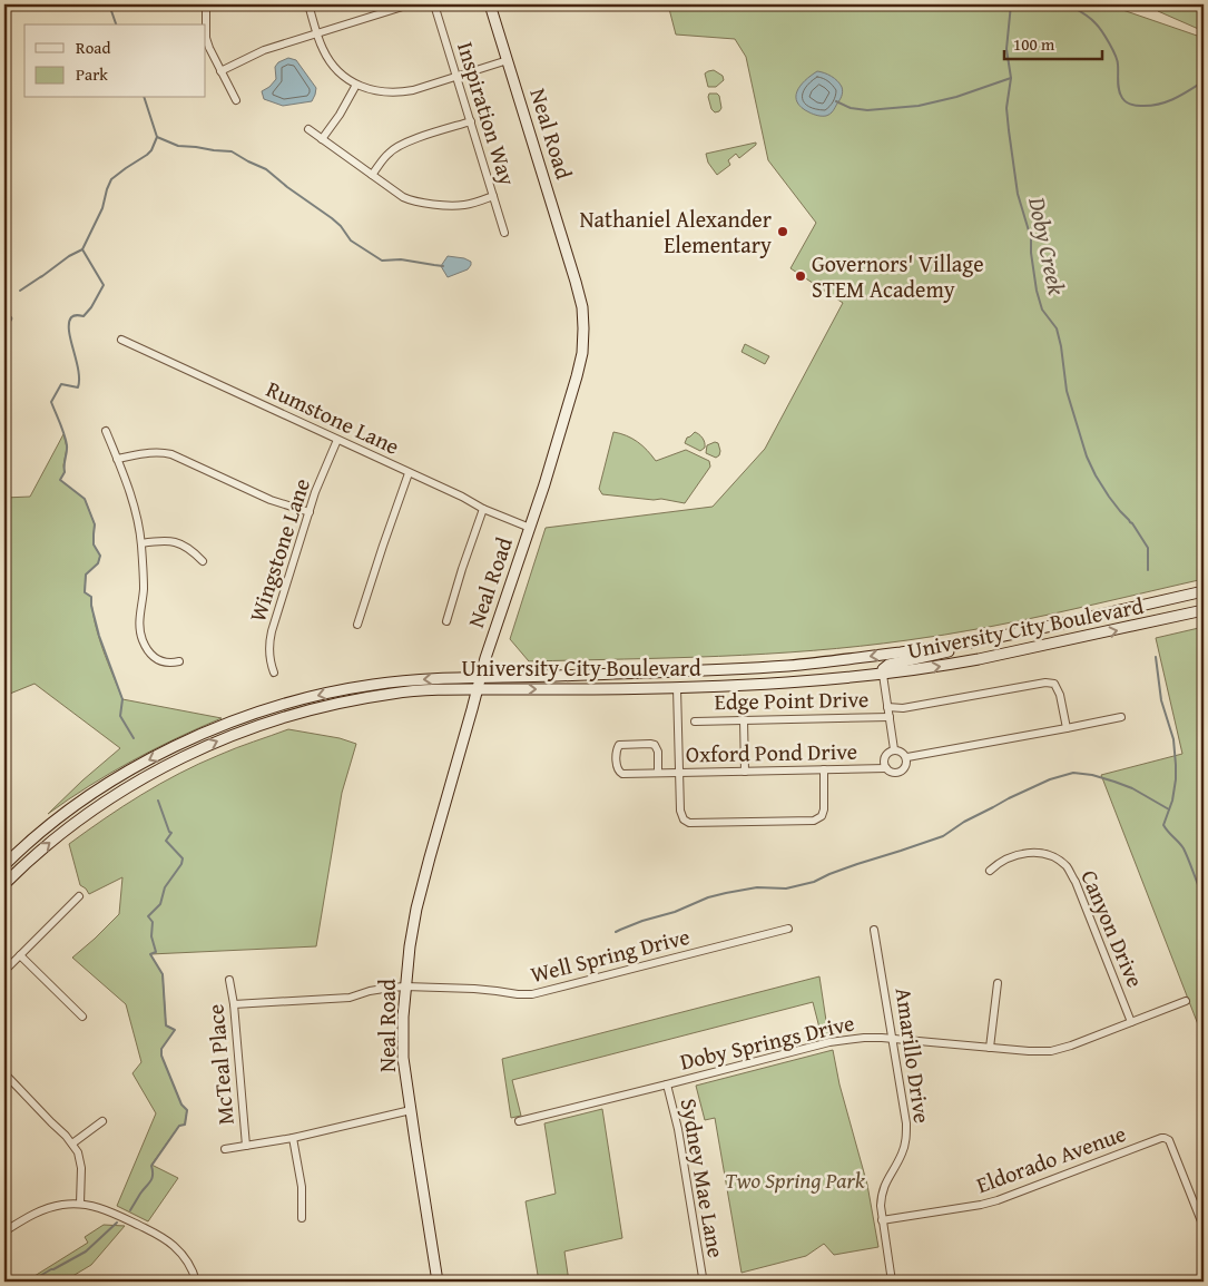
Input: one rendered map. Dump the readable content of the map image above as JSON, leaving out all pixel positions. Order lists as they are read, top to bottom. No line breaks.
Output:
{"streets":{"main road":["Neal Road","University City Boulevard"],"street":["Inspiration Way","Rumstone Lane","Wingstone Lane","Edge Point Drive","Oxford Pond Drive","Canyon Drive","Well Spring Drive","Doby Springs Drive","Amarillo Drive","McTeal Place","Eldorado Avenue","Sydney Mae Lane"]},"crossings":[["Neal Road","Rumstone Lane"],["Neal Road","University City Boulevard"],["Neal Road","Well Spring Drive"],["Rumstone Lane","Wingstone Lane"],["Edge Point Drive","Oxford Pond Drive"],["Canyon Drive","Doby Springs Drive"],["Well Spring Drive","McTeal Place"],["Doby Springs Drive","Amarillo Drive"],["Doby Springs Drive","Sydney Mae Lane"],["Amarillo Drive","Eldorado Avenue"]],"water":["Doby Creek"],"parks":["Two Spring Park"],"places":["Nathaniel Alexander Elementary","Governors' Village STEM Academy"],"legend":["Road","Park"],"scale_bar":"100 m"}
